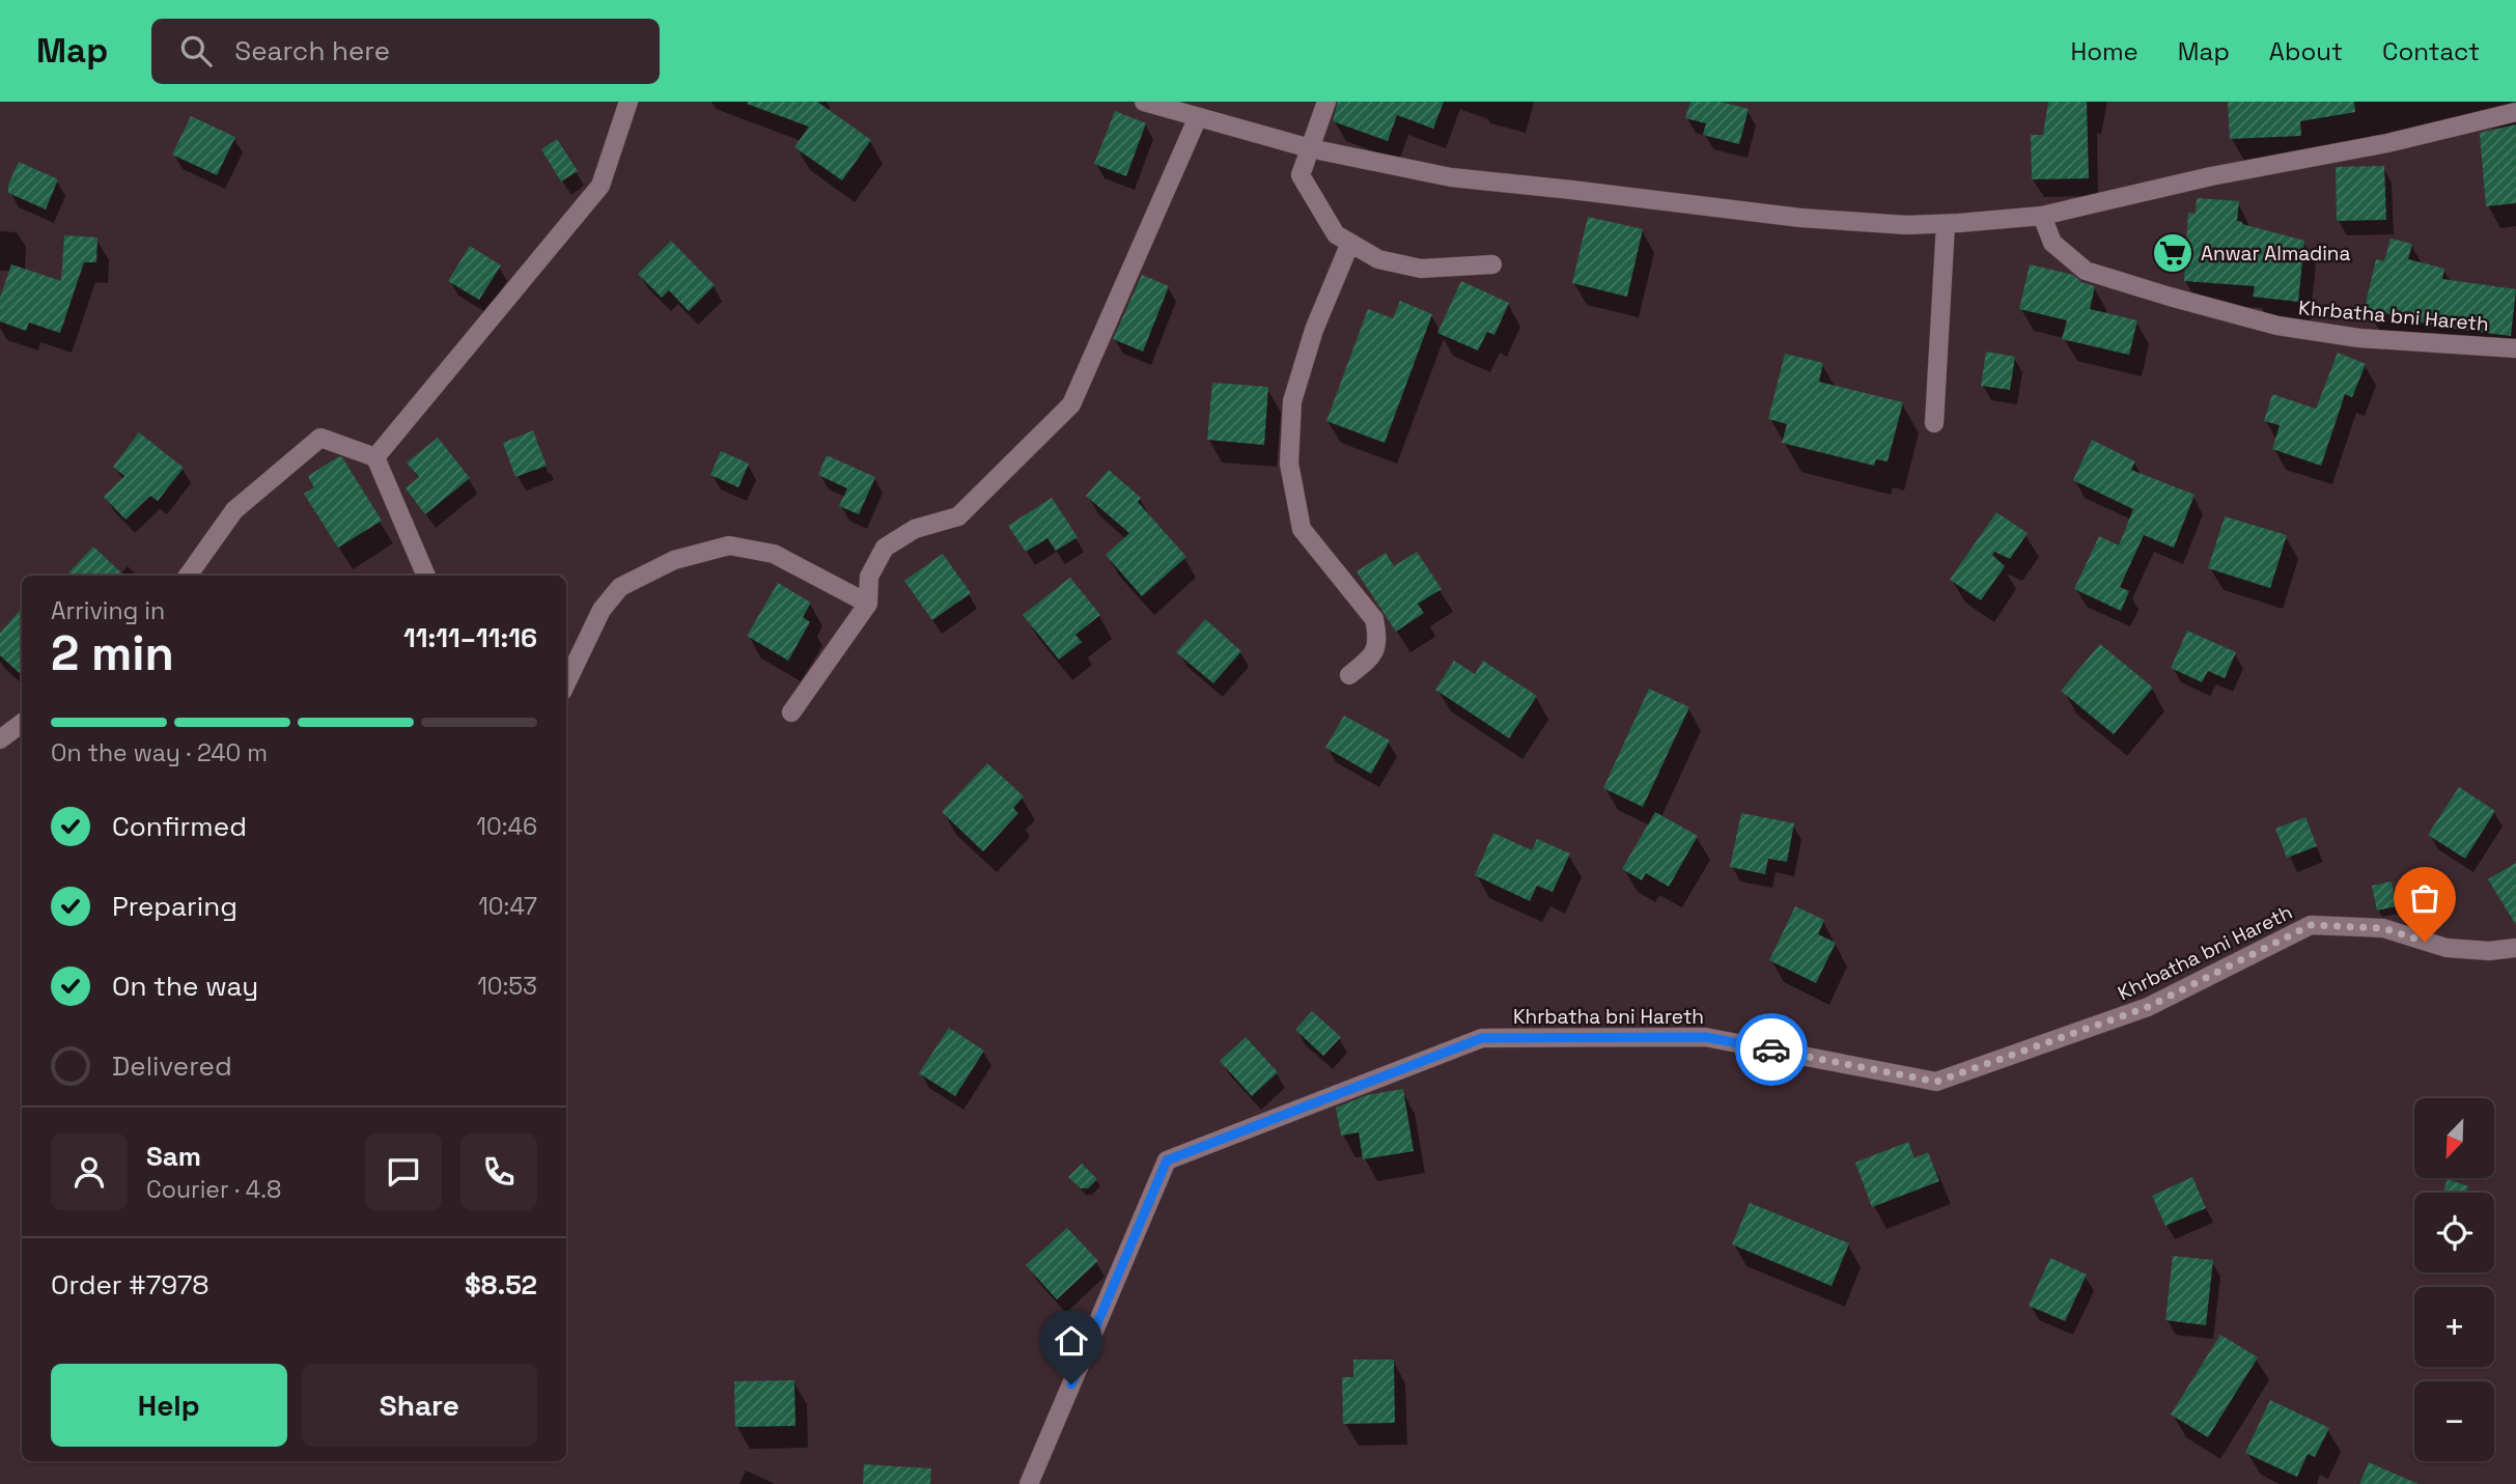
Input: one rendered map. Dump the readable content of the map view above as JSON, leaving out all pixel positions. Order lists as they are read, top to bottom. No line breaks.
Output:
{"streets":{"street":["Khrbatha bni Hareth"]},"places":{"supermarket":["Anwar Almadina"]},"north":"bottom left","page":{"header":"Map","search":"Search here","nav":["Home","Map","About","Contact"],"heading":["2 min","Arriving in","11:11–11:16"],"panel":["Sam","Courier · 4.8","Order #7978","$8.52"],"bar":"On the way · 240 m","list":[["Confirmed","10:46"],["Preparing","10:47"],["On the way","10:53"],"Delivered"],"map_buttons":["+","−"],"buttons":["Help","Share"]}}
